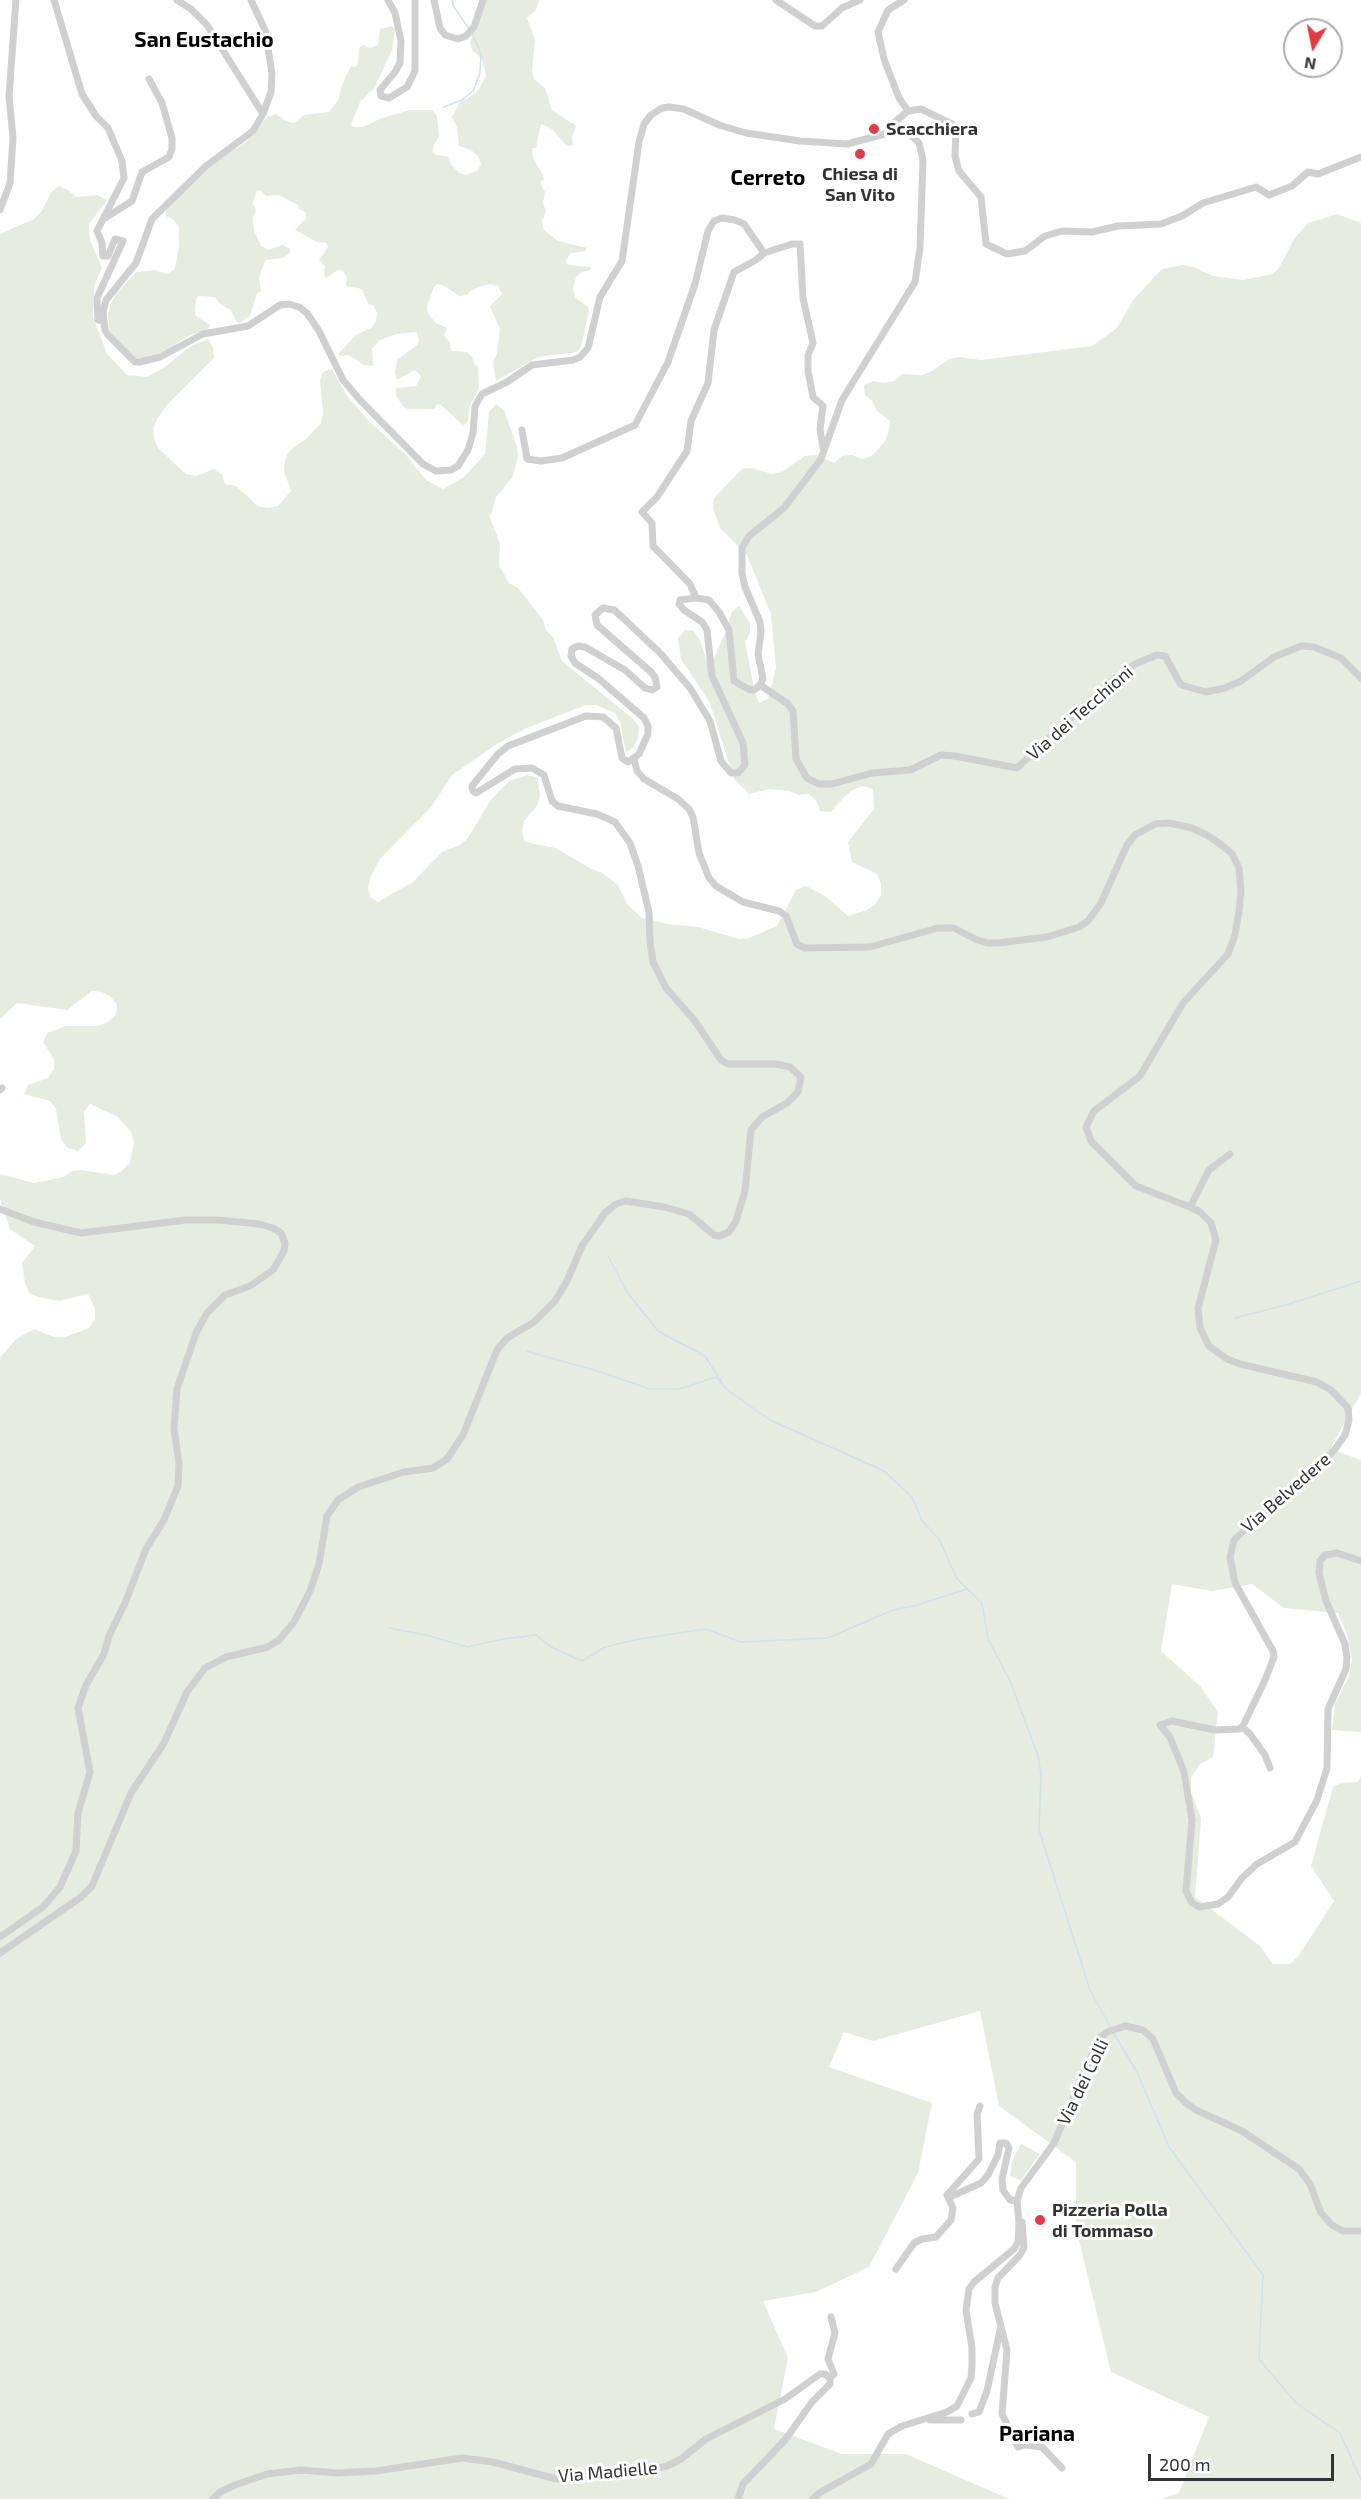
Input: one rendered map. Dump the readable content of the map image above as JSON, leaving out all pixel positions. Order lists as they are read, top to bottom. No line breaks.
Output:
{"streets":{"street":["Via dei Tecchioni","Via Belvedere","Via dei Colli","Via Madielle"]},"districts":["San Eustachio","Cerreto","Pariana"],"places":["Scacchiera","Chiesa di San Vito","Pizzeria Polla di Tommaso"],"scale_bar":"200 m","north":"bottom"}
